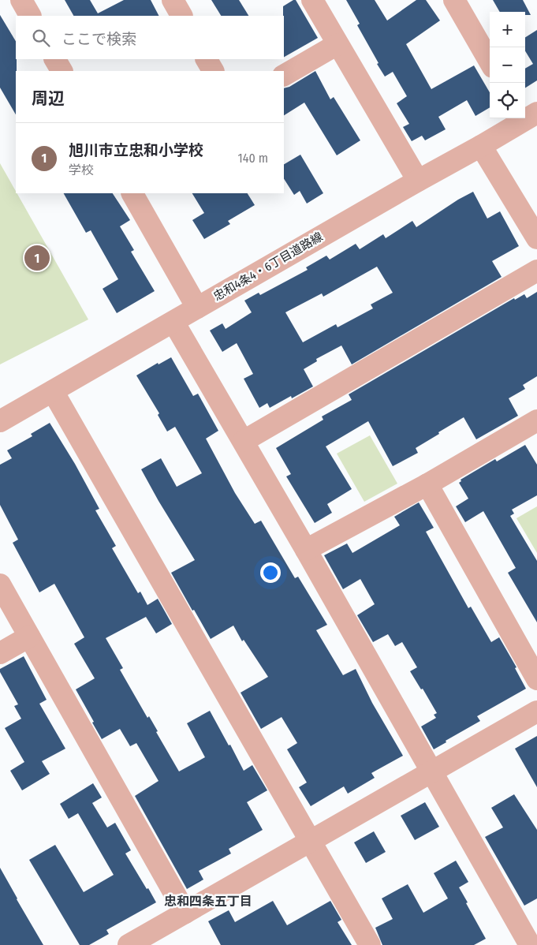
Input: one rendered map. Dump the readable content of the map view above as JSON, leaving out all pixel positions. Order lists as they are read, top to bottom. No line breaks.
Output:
{"streets":{"street":["忠和4条4・6丁目道路線"]},"districts":["忠和四条五丁目"],"page":{"map_buttons":["+","−"],"search":"ここで検索","heading":"周辺","list":[{"mark":"1","name":"旭川市立忠和小学校","note":"学校","value":"140 m"}],"pins":"1"}}
